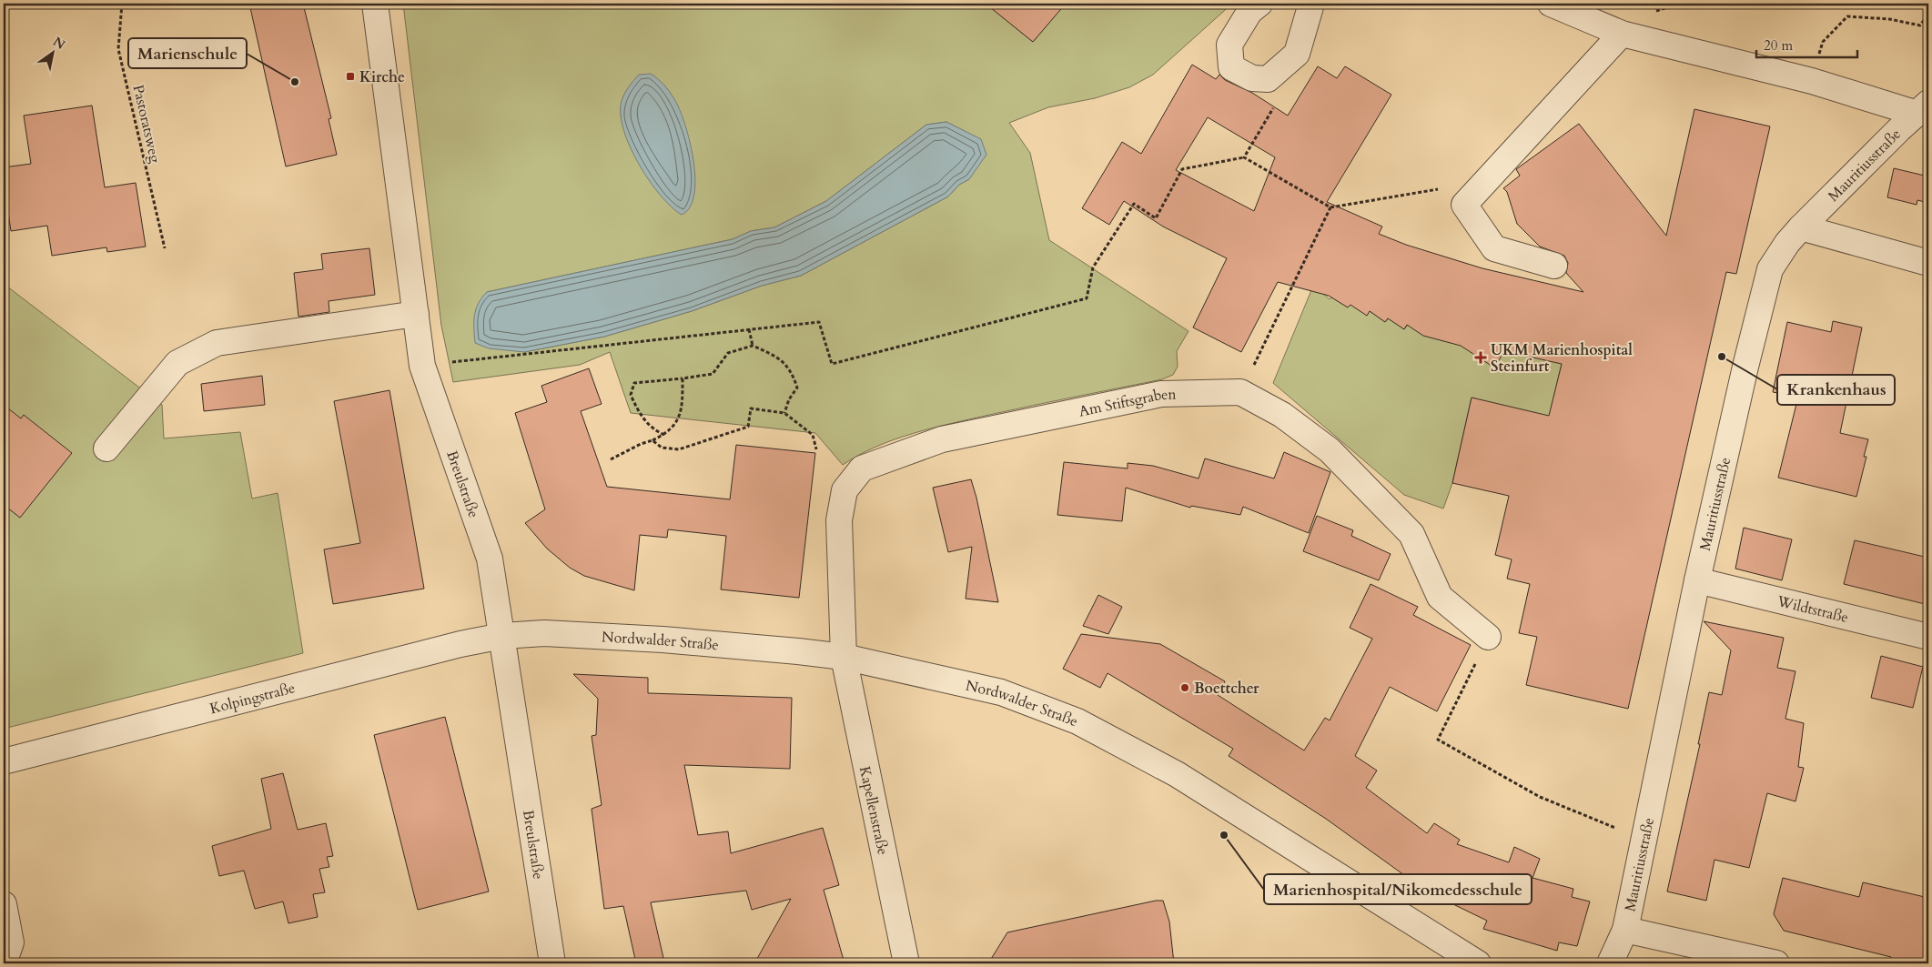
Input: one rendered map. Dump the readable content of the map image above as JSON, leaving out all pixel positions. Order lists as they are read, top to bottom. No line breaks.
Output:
{"streets":{"street":["Mauritiusstraße","Am Stiftsgraben","Breulstraße","Wildtstraße","Nordwalder Straße","Kolpingstraße","Kapellenstraße"],"path":["Pastoratsweg"]},"crossings":[["Mauritiusstraße","Wildtstraße"],["Am Stiftsgraben","Nordwalder Straße"],["Am Stiftsgraben","Kapellenstraße"],["Breulstraße","Nordwalder Straße"],["Breulstraße","Kolpingstraße"],["Nordwalder Straße","Kolpingstraße"],["Nordwalder Straße","Kapellenstraße"]],"places":{"transit":["Kirche"],"other":["Marienschule","Krankenhaus","Boettcher","Marienhospital/Nikomedesschule"],"health":["UKM Marienhospital Steinfurt"]},"scale_bar":"20 m","north":"top right"}
